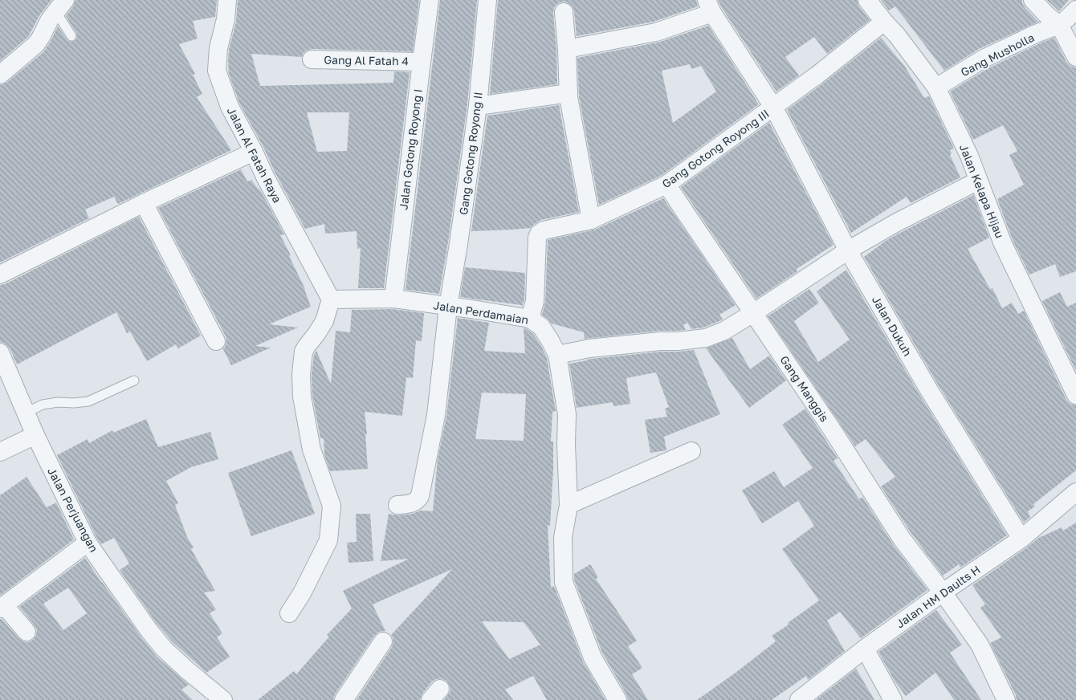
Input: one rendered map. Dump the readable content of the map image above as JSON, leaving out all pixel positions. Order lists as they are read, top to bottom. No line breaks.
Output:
{"streets":{"street":["Gang Musholla","Gang Al Fatah 4","Gang Gotong Royong III","Jalan Gotong Royong I","Gang Gotong Royong II","Jalan Al Fatah Raya","Jalan Kelapa Hijau","Jalan Perdamaian","Jalan Dukuh","Gang Manggis","Jalan Perjuangan","Jalan HM Daults H"]},"crossings":[["Gang Musholla","Jalan Kelapa Hijau"],["Gang Al Fatah 4","Jalan Gotong Royong I"],["Gang Gotong Royong III","Jalan Kelapa Hijau"],["Gang Gotong Royong III","Jalan Perdamaian"],["Gang Gotong Royong III","Jalan Dukuh"],["Gang Gotong Royong III","Gang Manggis"],["Jalan Gotong Royong I","Jalan Perdamaian"],["Gang Gotong Royong II","Jalan Perdamaian"],["Jalan Al Fatah Raya","Jalan Perdamaian"],["Jalan Dukuh","Jalan HM Daults H"],["Gang Manggis","Jalan HM Daults H"]]}
